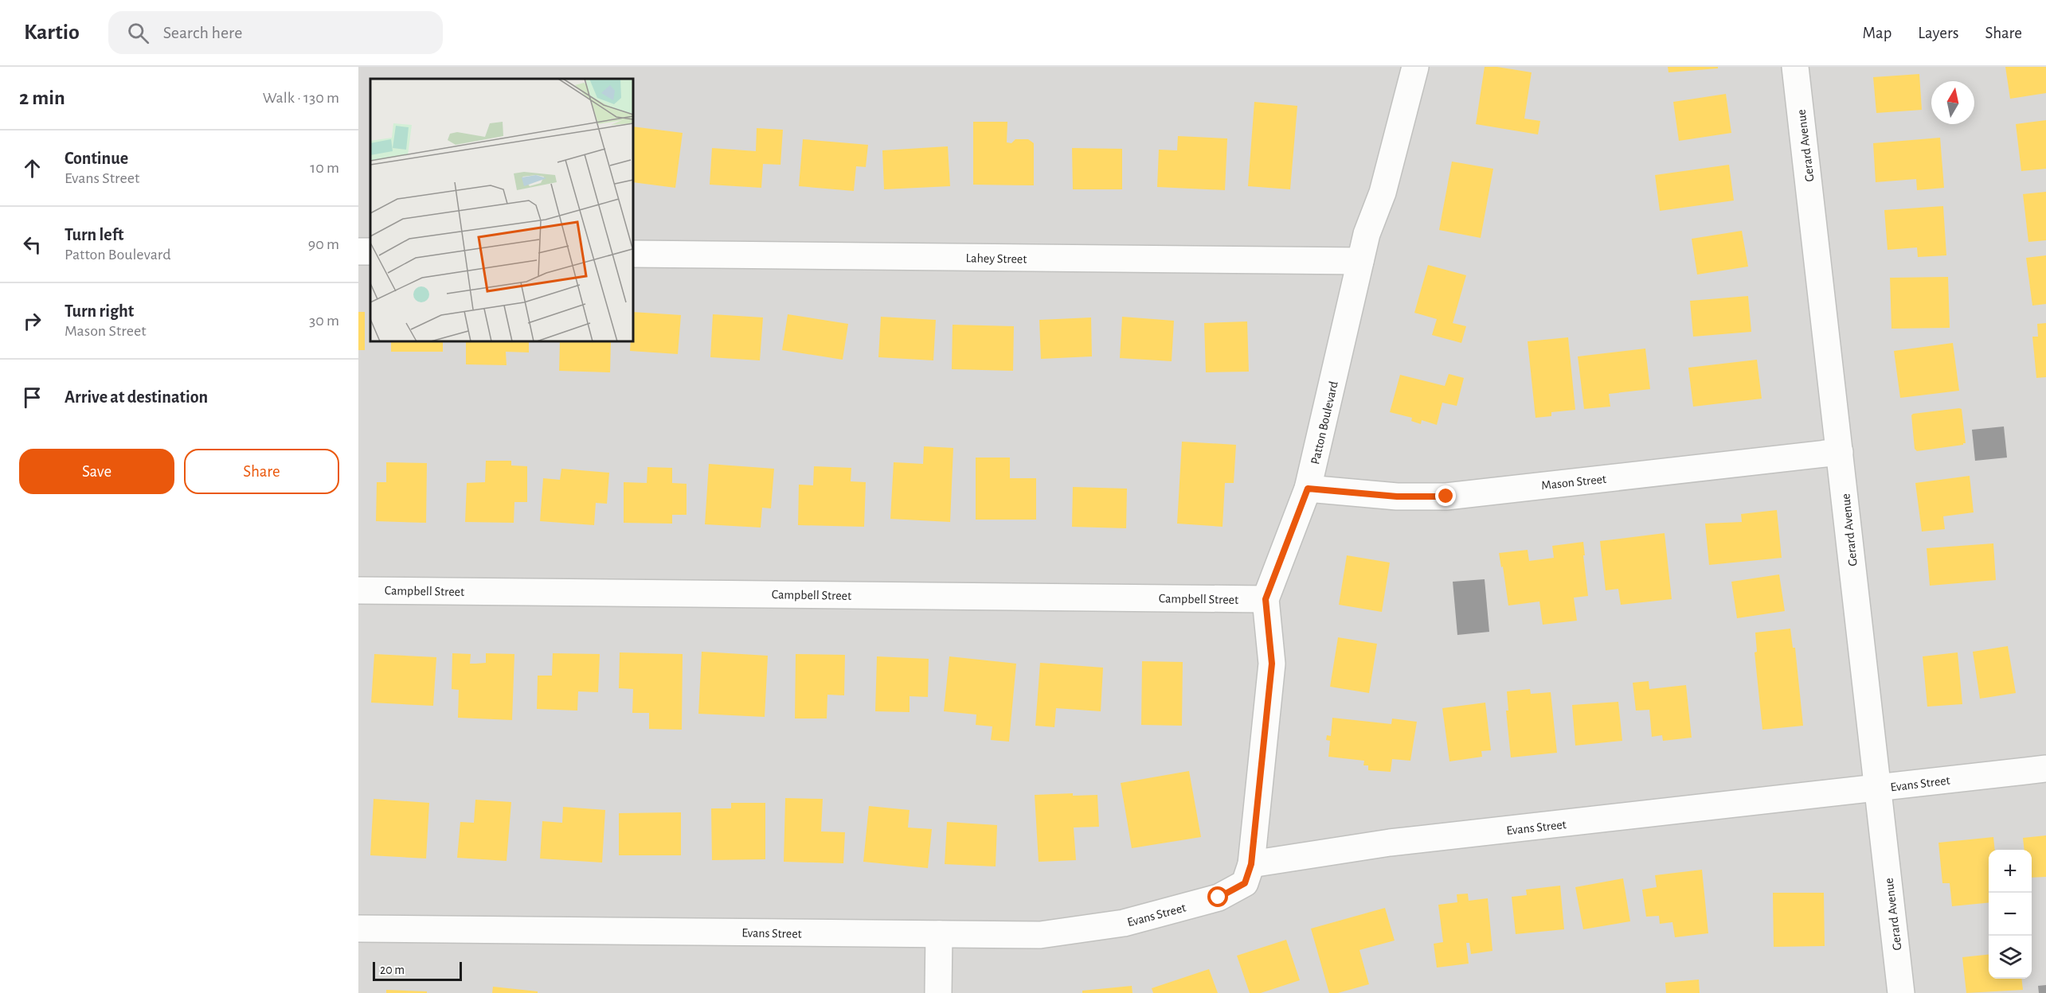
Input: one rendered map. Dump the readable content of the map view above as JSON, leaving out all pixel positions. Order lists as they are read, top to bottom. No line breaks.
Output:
{"streets":{"street":["Gerard Avenue","Lahey Street","Patton Boulevard","Mason Street","Campbell Street","Evans Street"]},"crossings":[["Gerard Avenue","Mason Street"],["Gerard Avenue","Evans Street"],["Lahey Street","Patton Boulevard"],["Patton Boulevard","Mason Street"],["Patton Boulevard","Campbell Street"],["Patton Boulevard","Evans Street"]],"scale_bar":"20 m","north":"top","page":{"header":"Kartio","search":"Search here","nav":["Map","Layers","Share"],"heading":["2 min","Walk · 130 m"],"list":[["Continue","Evans Street","10 m"],["Turn left","Patton Boulevard","90 m"],["Turn right","Mason Street","30 m"],"Arrive at destination"],"buttons":["Save","Share"],"map_buttons":["+","−"],"scale":"20 m"}}
